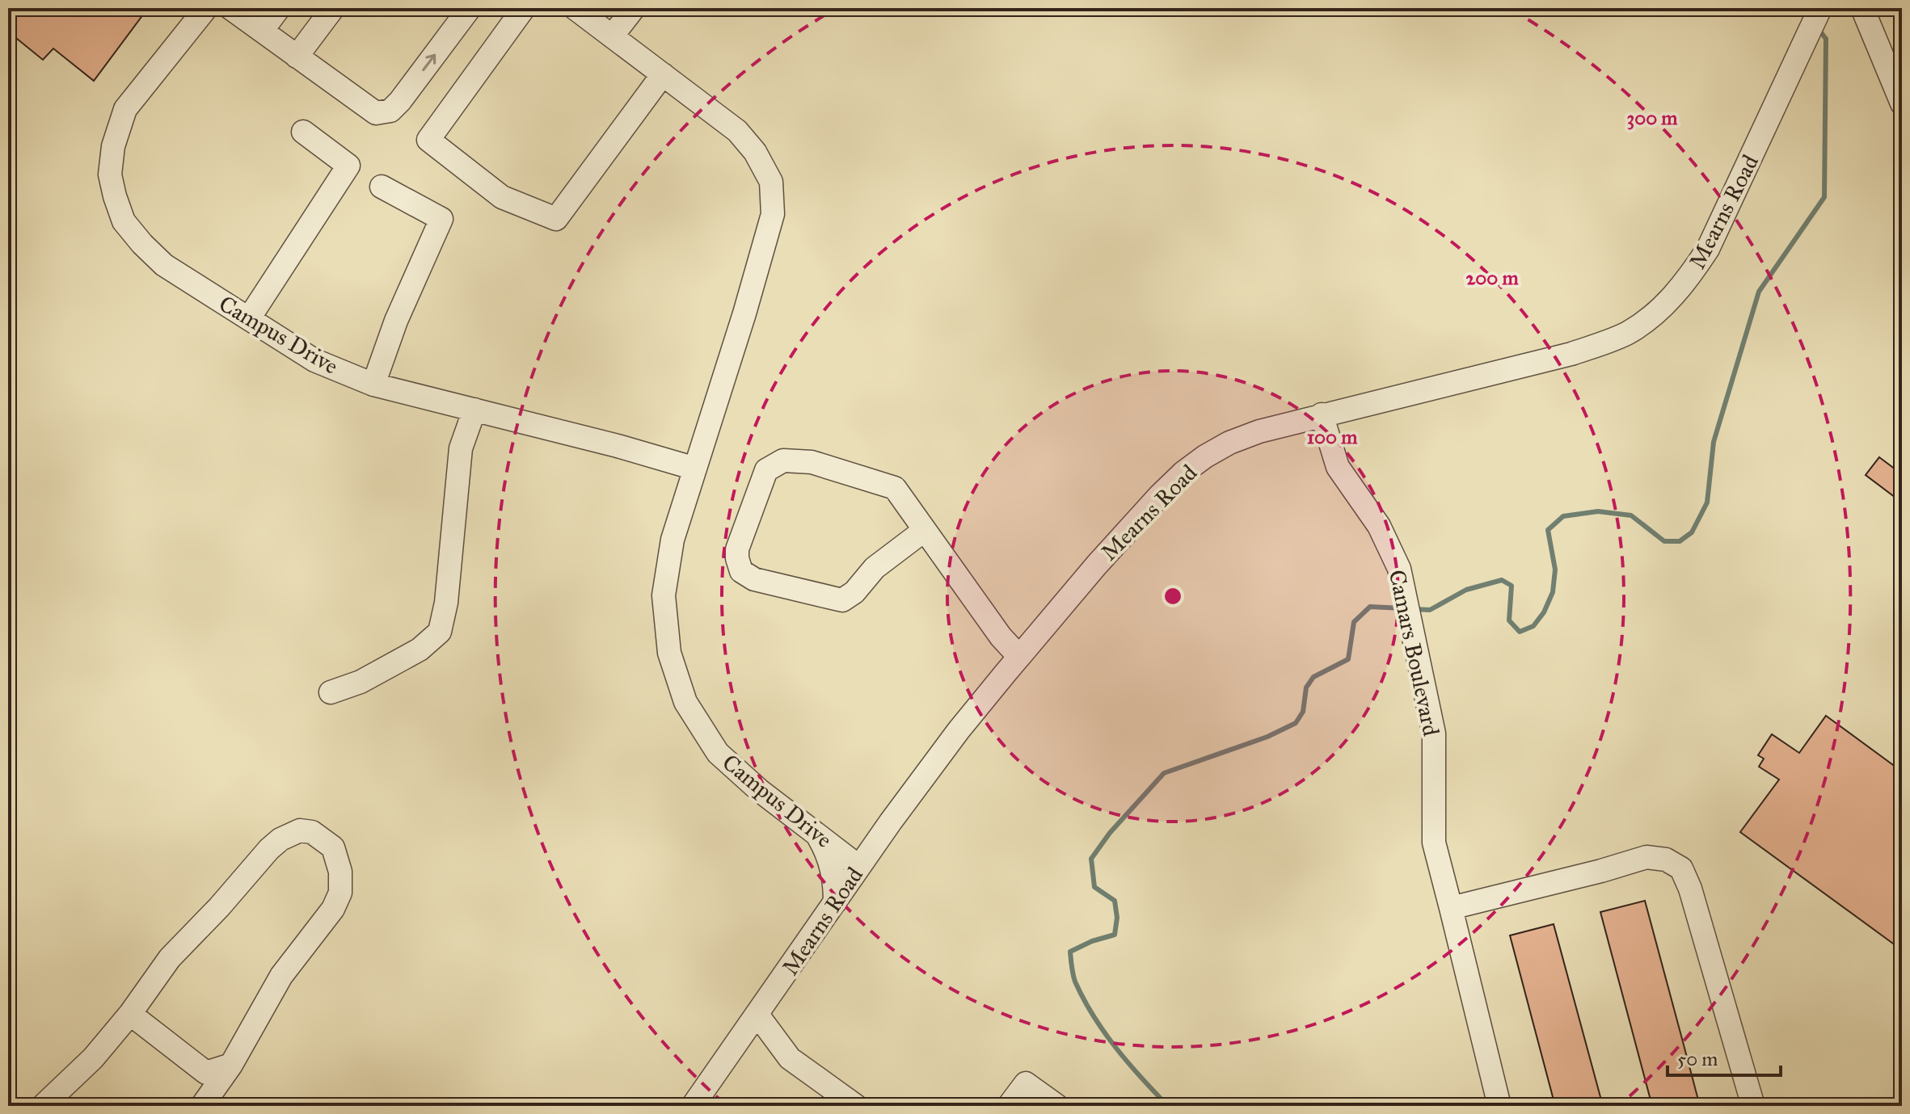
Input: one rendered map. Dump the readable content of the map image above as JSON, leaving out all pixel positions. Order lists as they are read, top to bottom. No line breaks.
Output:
{"streets":{"street":["Mearns Road","Campus Drive","Camars Boulevard"]},"crossings":[["Mearns Road","Campus Drive"],["Mearns Road","Camars Boulevard"]],"scale_bar":"50 m","rings":["300 m","200 m","100 m"]}
